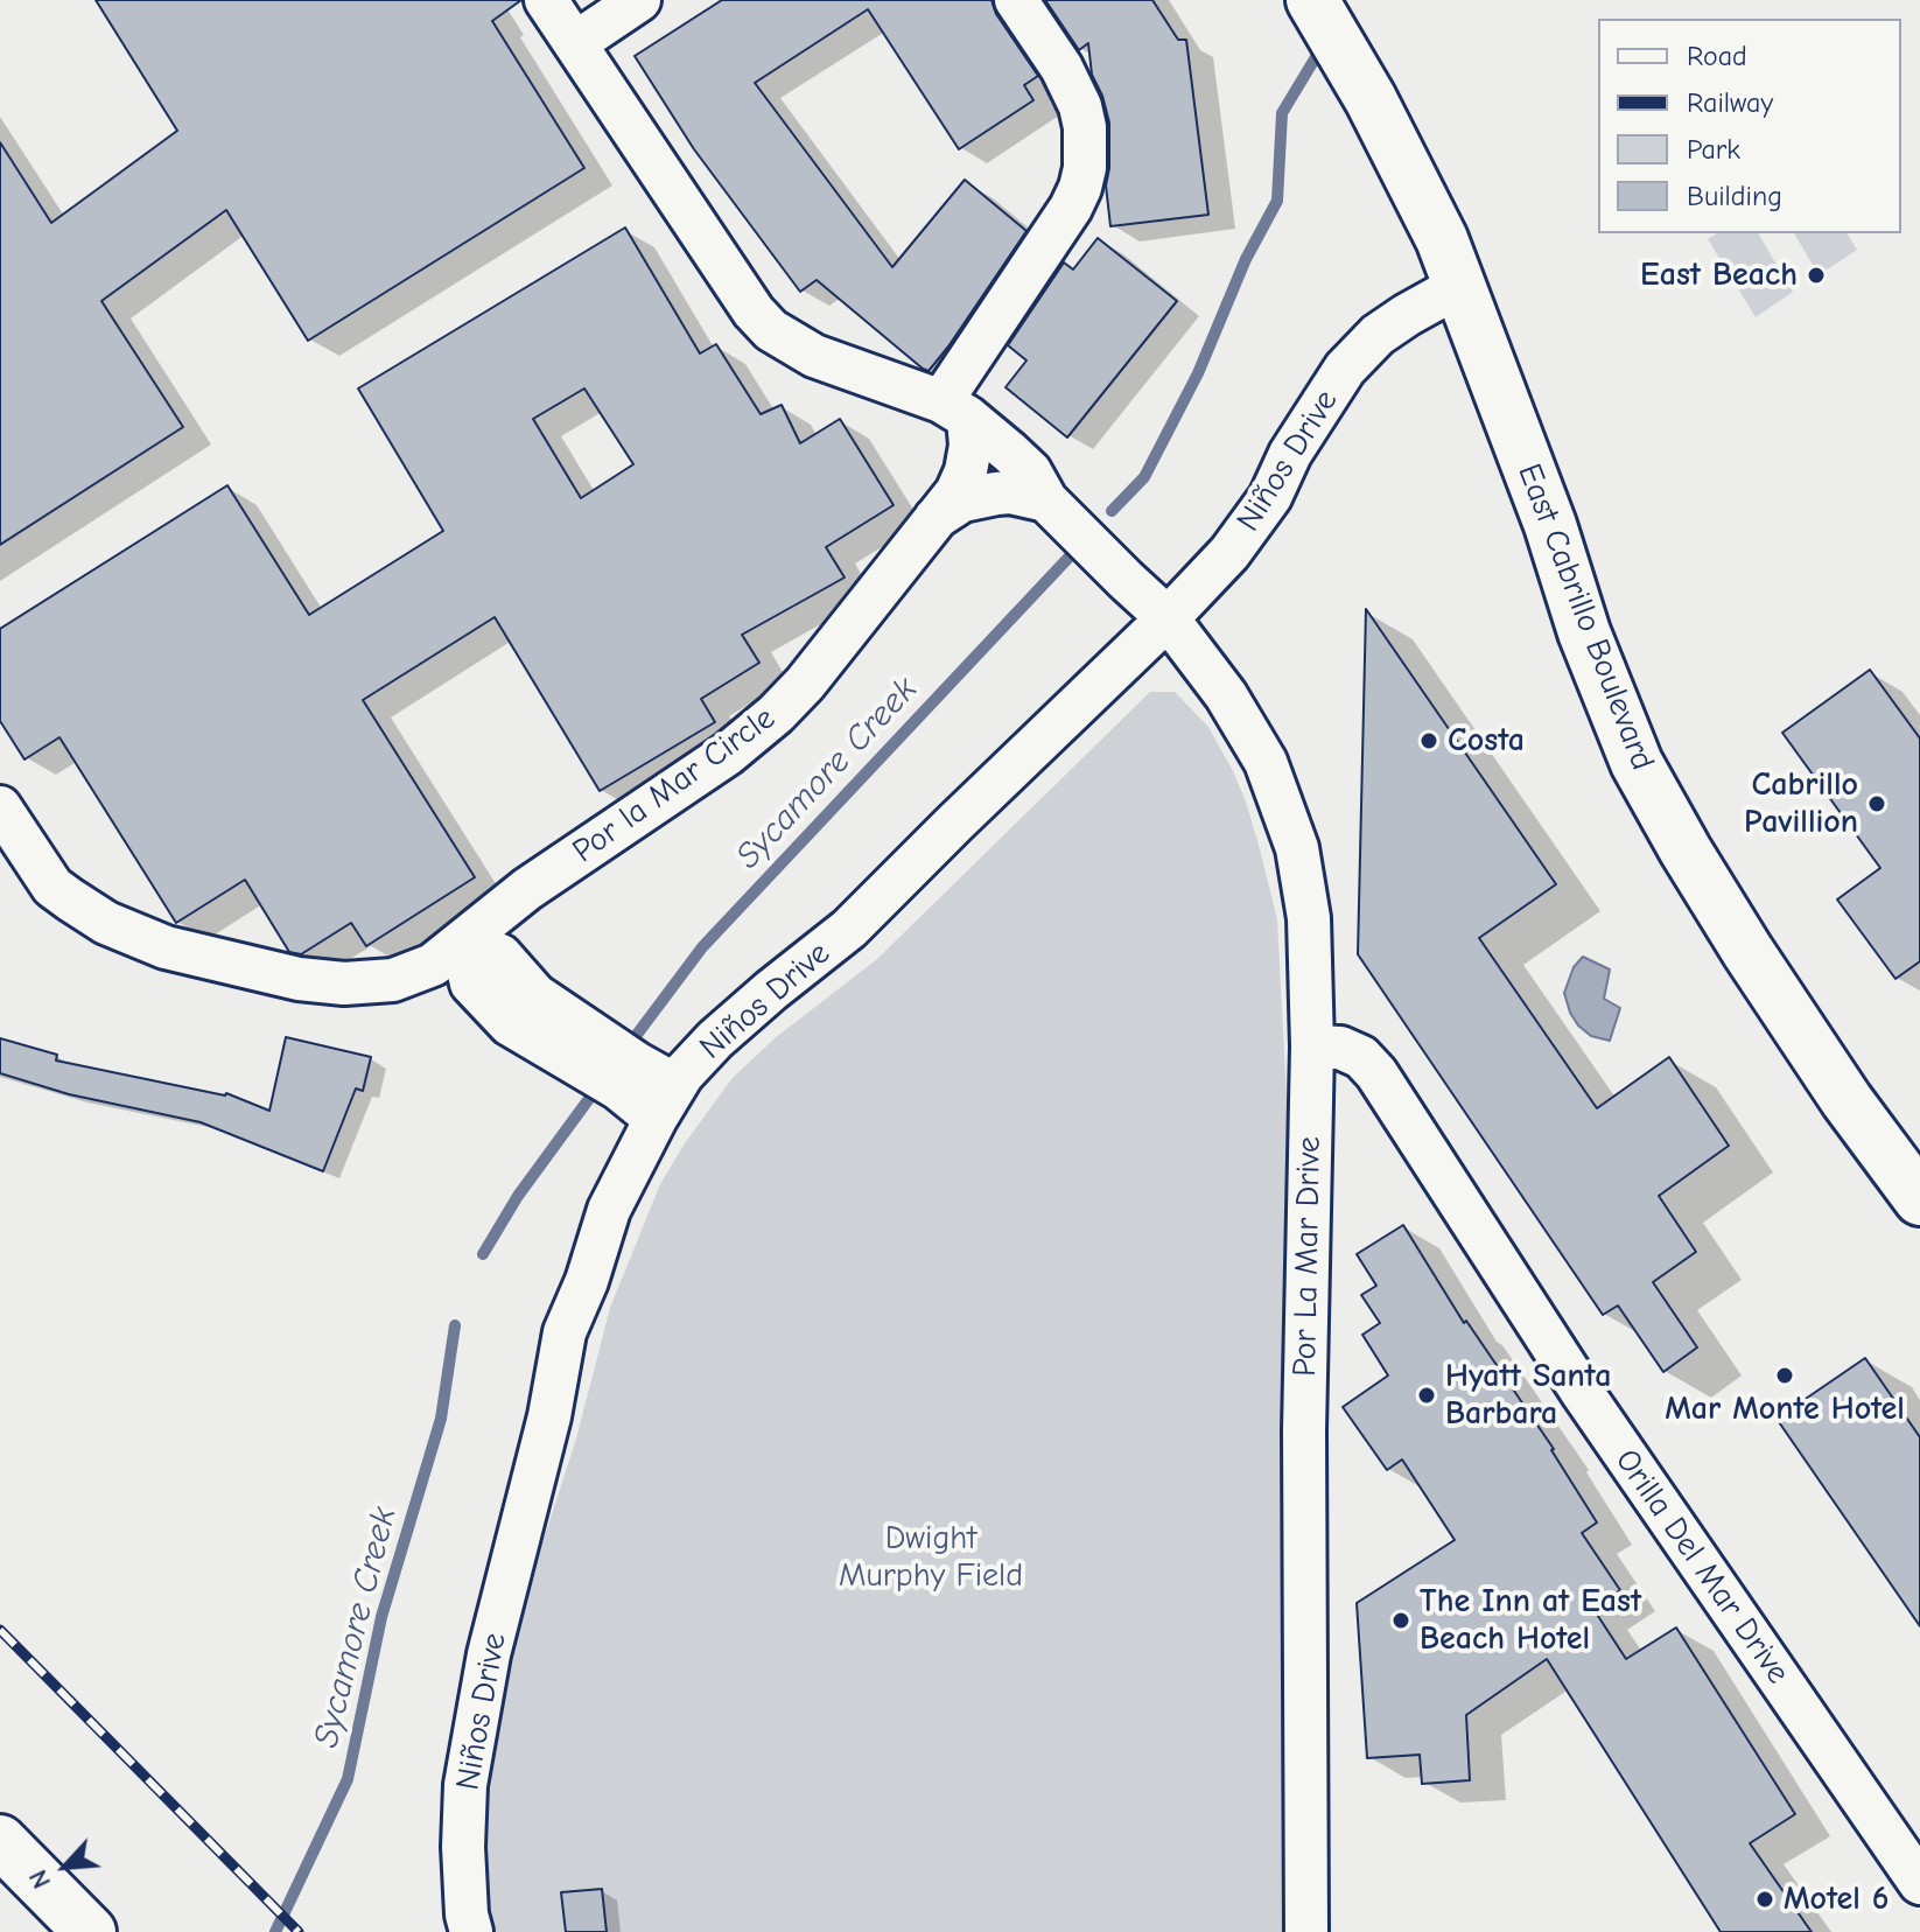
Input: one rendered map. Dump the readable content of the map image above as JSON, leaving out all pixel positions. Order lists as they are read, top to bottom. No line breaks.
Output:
{"streets":{"main road":["East Cabrillo Boulevard"],"street":["Niños Drive","Por la Mar Circle","Por La Mar Drive","Orilla Del Mar Drive"]},"crossings":[["Niños Drive","East Cabrillo Boulevard"],["Niños Drive","Por La Mar Drive"],["Por La Mar Drive","Orilla Del Mar Drive"]],"water":["Sycamore Creek"],"parks":["Dwight Murphy Field"],"places":["East Beach","Costa","Cabrillo Pavillion","Mar Monte Hotel","Hyatt Santa Barbara","The Inn at East Beach Hotel","Motel 6"],"legend":["Road","Railway","Park","Building"],"north":"bottom left"}
